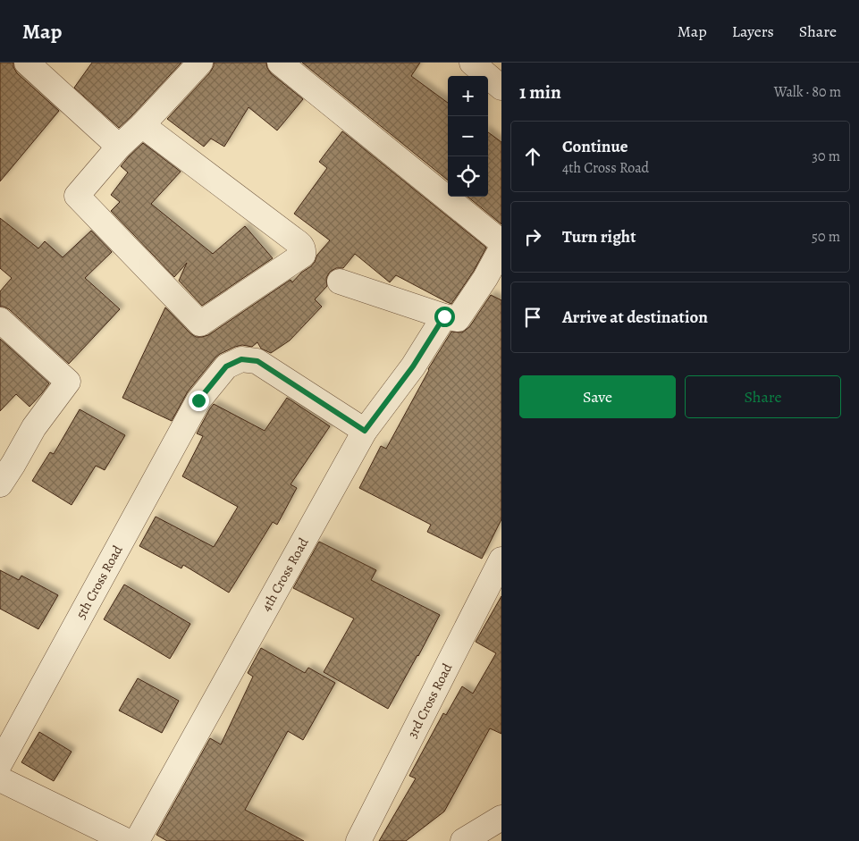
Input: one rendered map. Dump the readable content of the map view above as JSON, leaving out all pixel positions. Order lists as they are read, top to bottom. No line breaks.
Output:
{"streets":{"street":["4th Cross Road","5th Cross Road","3rd Cross Road"]},"crossings":[["4th Cross Road","5th Cross Road"]],"page":{"header":"Map","nav":["Map","Layers","Share"],"heading":["1 min","Walk · 80 m"],"map_buttons":["+","−"],"list":[["Continue","4th Cross Road","30 m"],["Turn right","50 m"],"Arrive at destination"],"buttons":["Save","Share"]}}
